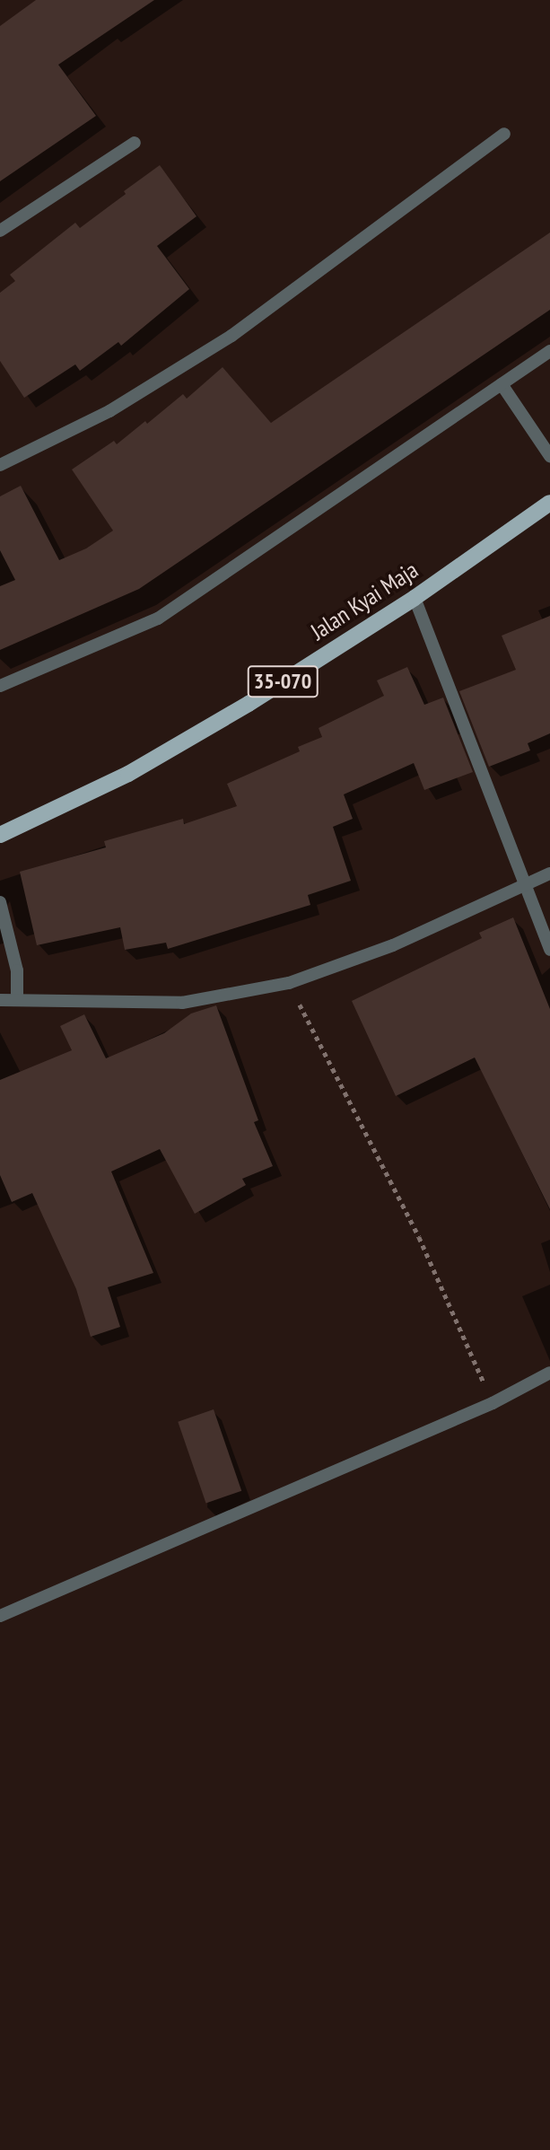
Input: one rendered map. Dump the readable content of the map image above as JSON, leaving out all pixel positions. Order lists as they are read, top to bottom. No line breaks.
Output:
{"streets":{"main road":["Jalan Kyai Maja","35-070"]}}
